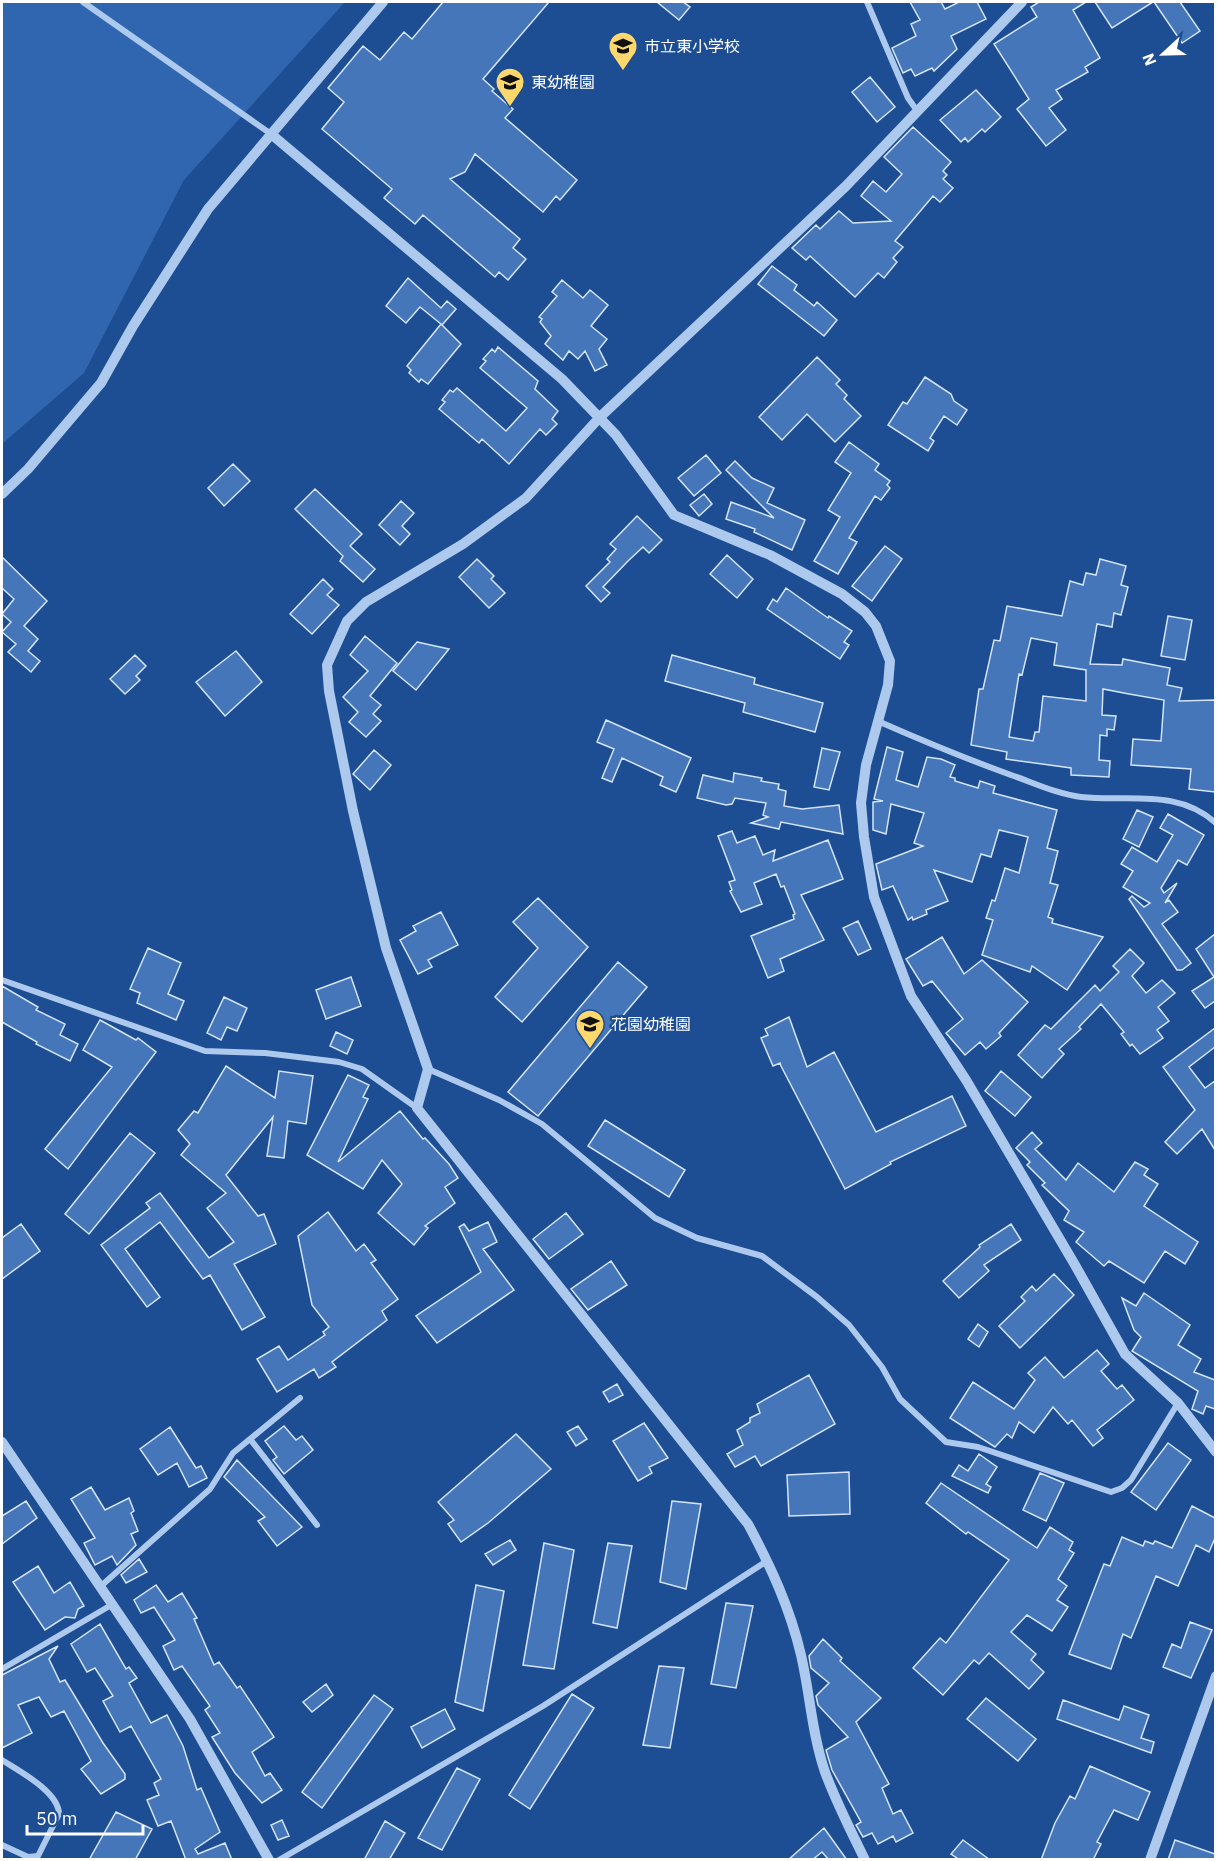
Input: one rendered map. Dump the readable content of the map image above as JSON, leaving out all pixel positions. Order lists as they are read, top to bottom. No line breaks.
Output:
{"places":{"school or university":["市立東小学校","東幼稚園","花園幼稚園"]},"scale_bar":"50 m","north":"left"}
